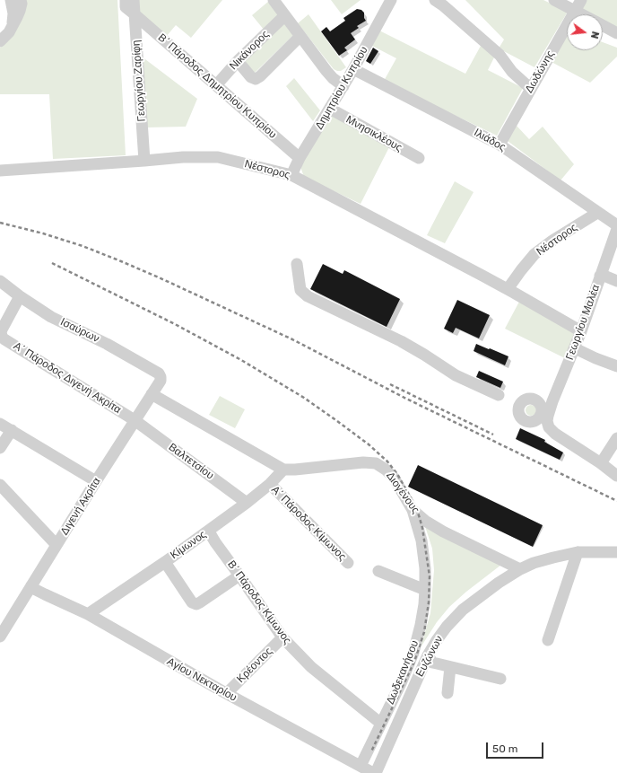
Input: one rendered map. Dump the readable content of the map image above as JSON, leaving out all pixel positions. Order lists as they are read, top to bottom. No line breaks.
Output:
{"streets":{"street":["Νικάνορος","Δωδώνης","Γεωργίου Ζαρίφη","Β΄ Πάροδος Δημητρίου Κυπρίου","Δημητρίου Κυπρίου","Μνησικλέους","Ιλιάδος","Νέστορος","Γεωργίου Μαλέα","Ισαύρων","Α΄ Πάροδος Διγενή Ακρίτα","Βαλτετσίου","Διογένους","Διγενή Ακρίτα","Α΄ Πάροδος Κίμωνος","Κίμωνος","Β΄ Πάροδος Κίμωνος","Ευζώνων","Κρέοντος","Δωδεκανήσου","Αγίου Νεκταρίου"]},"crossings":[["Νικάνορος","Β΄ Πάροδος Δημητρίου Κυπρίου"],["Δωδώνης","Ιλιάδος"],["Γεωργίου Ζαρίφη","Β΄ Πάροδος Δημητρίου Κυπρίου"],["Γεωργίου Ζαρίφη","Νέστορος"],["Β΄ Πάροδος Δημητρίου Κυπρίου","Δημητρίου Κυπρίου"],["Δημητρίου Κυπρίου","Μνησικλέους"],["Δημητρίου Κυπρίου","Ιλιάδος"],["Δημητρίου Κυπρίου","Νέστορος"],["Ιλιάδος","Νέστορος"],["Νέστορος","Γεωργίου Μαλέα"],["Ισαύρων","Α΄ Πάροδος Διγενή Ακρίτα"],["Ισαύρων","Διγενή Ακρίτα"],["Α΄ Πάροδος Διγενή Ακρίτα","Βαλτετσίου"],["Α΄ Πάροδος Διγενή Ακρίτα","Διγενή Ακρίτα"],["Βαλτετσίου","Διγενή Ακρίτα"],["Βαλτετσίου","Κίμωνος"],["Διογένους","Διγενή Ακρίτα"],["Διογένους","Κίμωνος"],["Διογένους","Ευζώνων"],["Διογένους","Δωδεκανήσου"],["Διγενή Ακρίτα","Αγίου Νεκταρίου"],["Α΄ Πάροδος Κίμωνος","Κίμωνος"],["Κίμωνος","Β΄ Πάροδος Κίμωνος"],["Κίμωνος","Αγίου Νεκταρίου"],["Β΄ Πάροδος Κίμωνος","Κρέοντος"],["Β΄ Πάροδος Κίμωνος","Δωδεκανήσου"],["Κρέοντος","Αγίου Νεκταρίου"],["Δωδεκανήσου","Αγίου Νεκταρίου"]],"scale_bar":"50 m","north":"right"}
